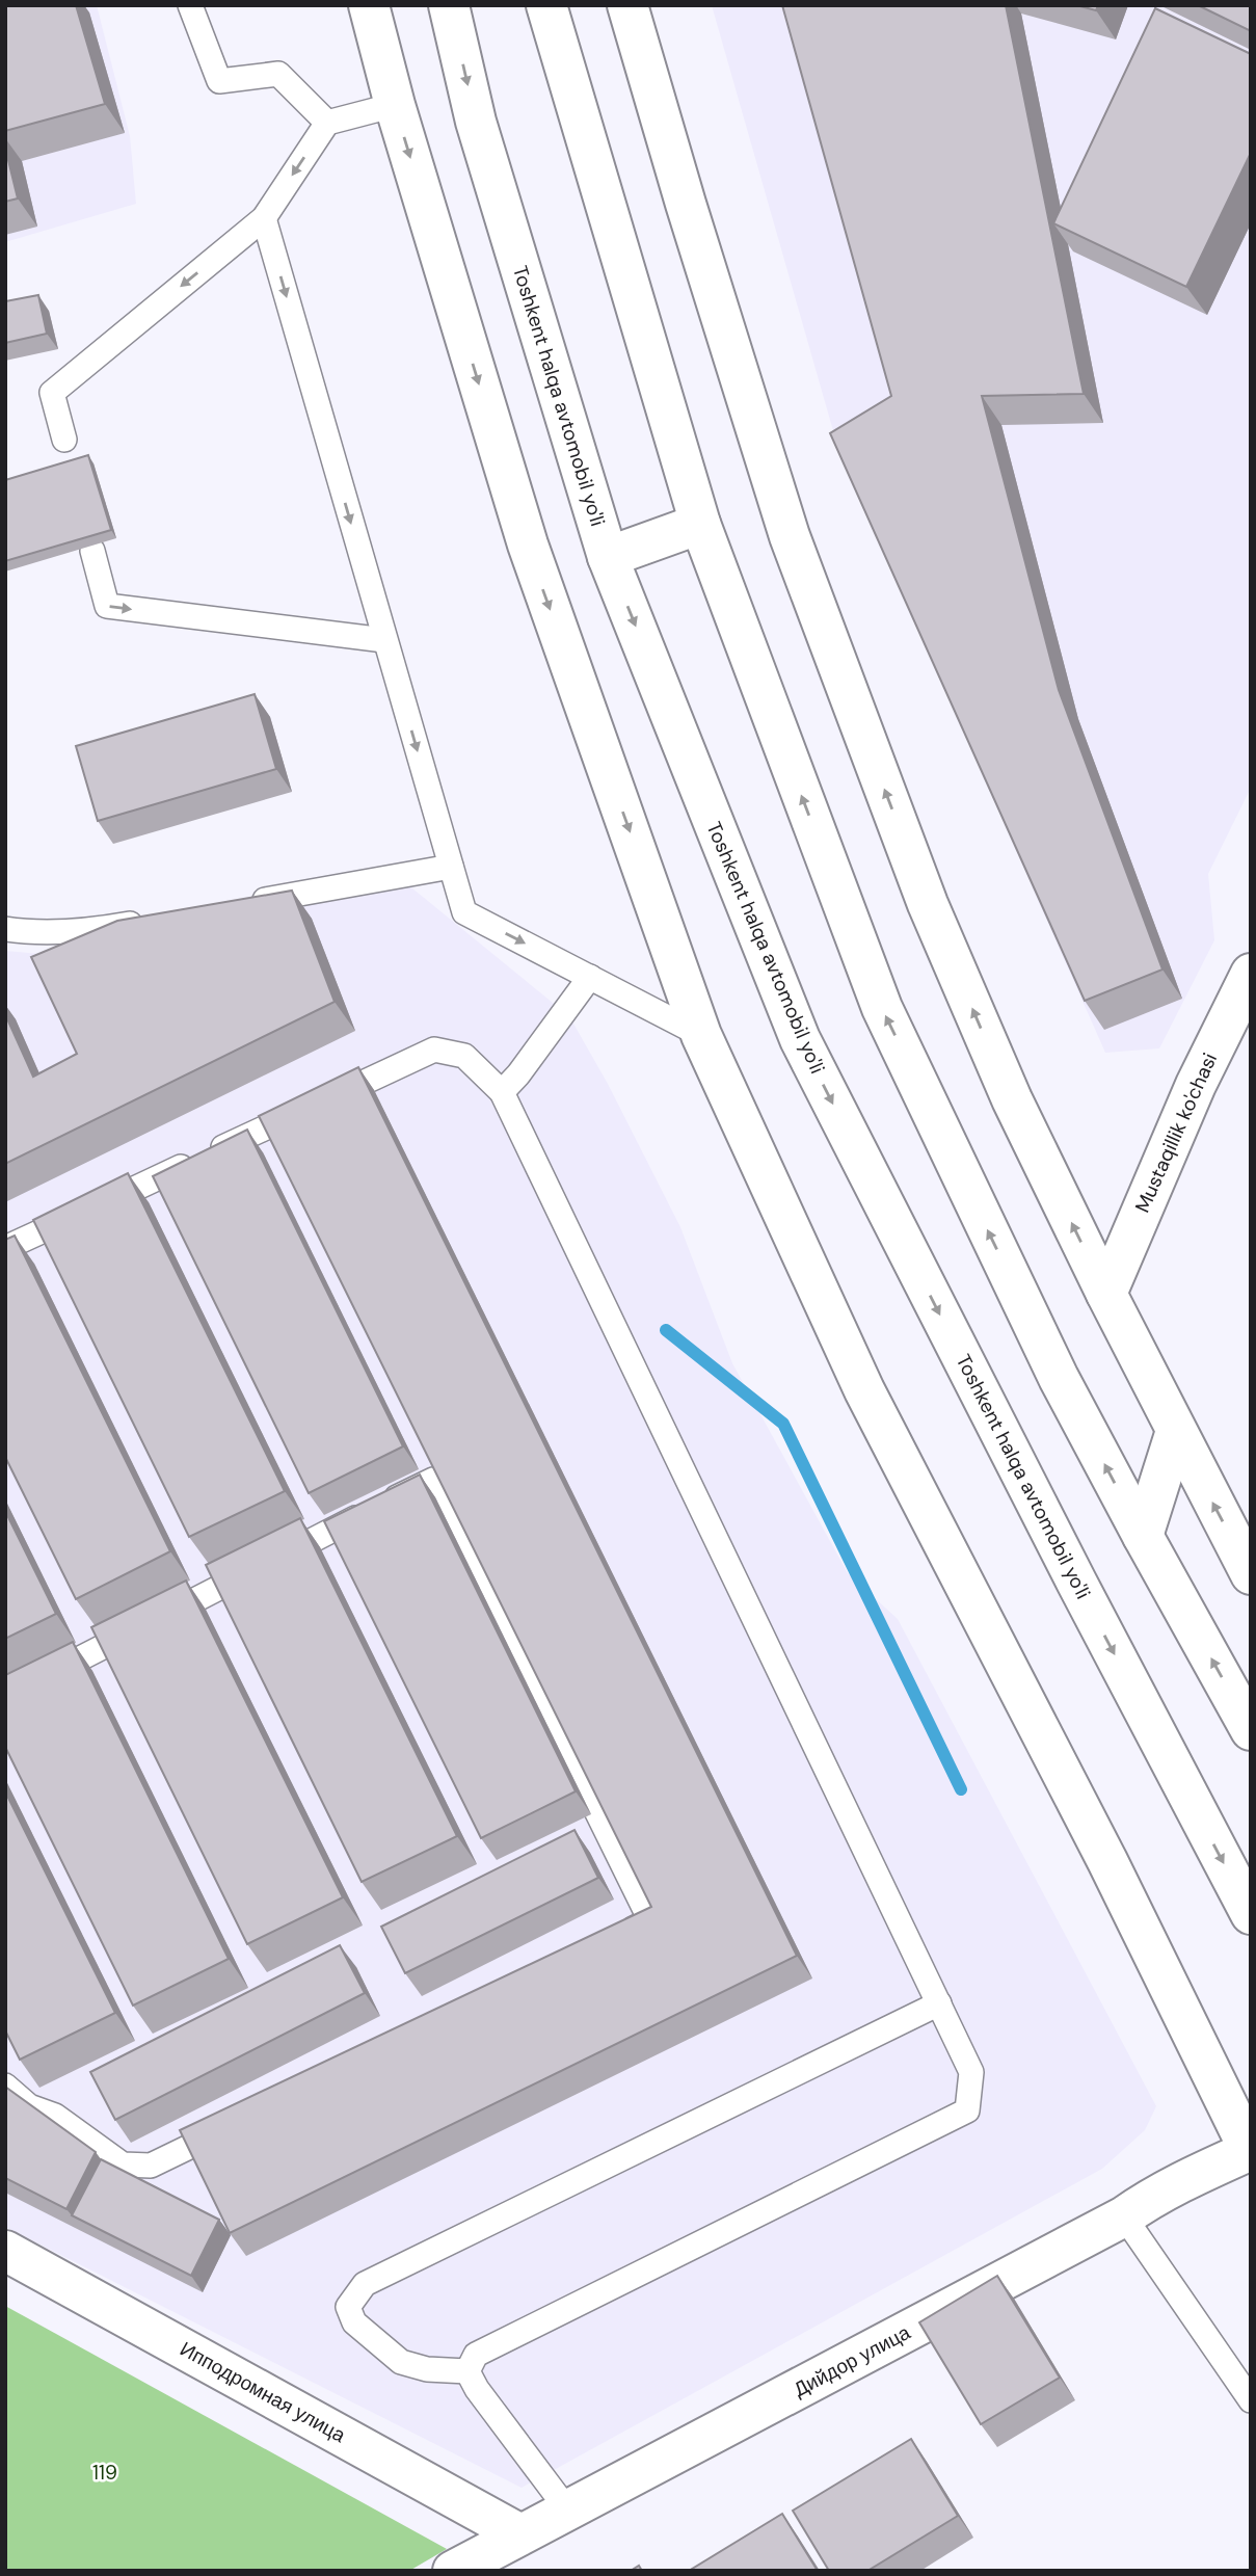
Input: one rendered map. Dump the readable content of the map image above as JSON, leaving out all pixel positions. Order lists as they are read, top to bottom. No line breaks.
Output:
{"streets":{"main road":["Toshkent halqa avtomobil yo'li","Mustaqillik ko'chasi","Дийдор улица","Ипподромная улица"]},"crossings":[["Дийдор улица","Ипподромная улица"]],"parks":["119"]}
